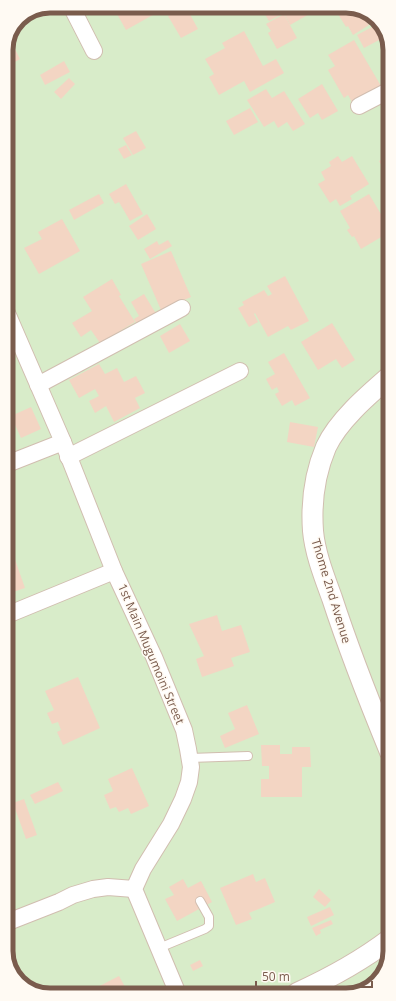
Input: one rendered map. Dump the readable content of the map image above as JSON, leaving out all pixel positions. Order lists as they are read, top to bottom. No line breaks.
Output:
{"streets":{"street":["Thome 2nd Avenue","1st Main Mugumoini Street"]},"scale_bar":"50 m"}
